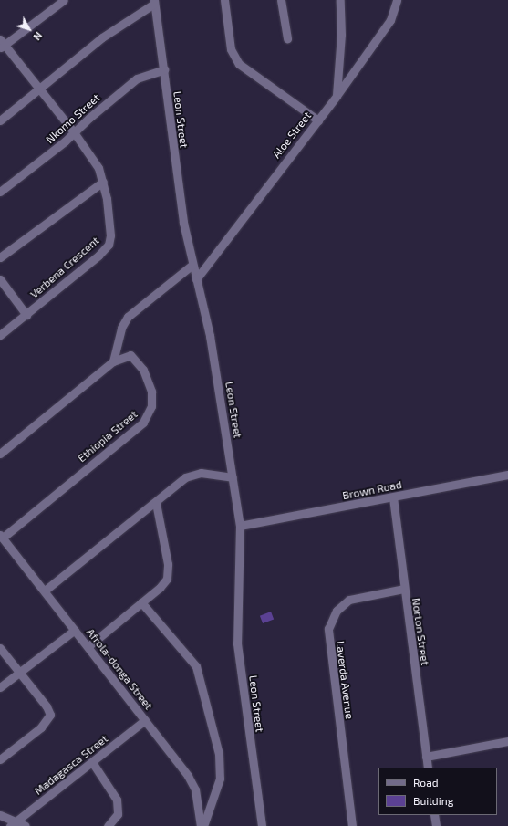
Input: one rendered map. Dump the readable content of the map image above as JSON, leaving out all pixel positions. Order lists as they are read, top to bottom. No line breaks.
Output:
{"streets":{"street":["Nkomo Street","Leon Street","Aloe Street","Verbena Crescent","Ethiopia Street","Brown Road","Norton Street","Afrola-donga Street","Laverda Avenue","Madagasca Street"]},"crossings":[["Nkomo Street","Leon Street"],["Nkomo Street","Verbena Crescent"],["Leon Street","Aloe Street"],["Leon Street","Brown Road"],["Ethiopia Street","Afrola-donga Street"],["Brown Road","Norton Street"],["Norton Street","Laverda Avenue"],["Afrola-donga Street","Madagasca Street"]],"legend":["Road","Building"],"north":"bottom right"}
